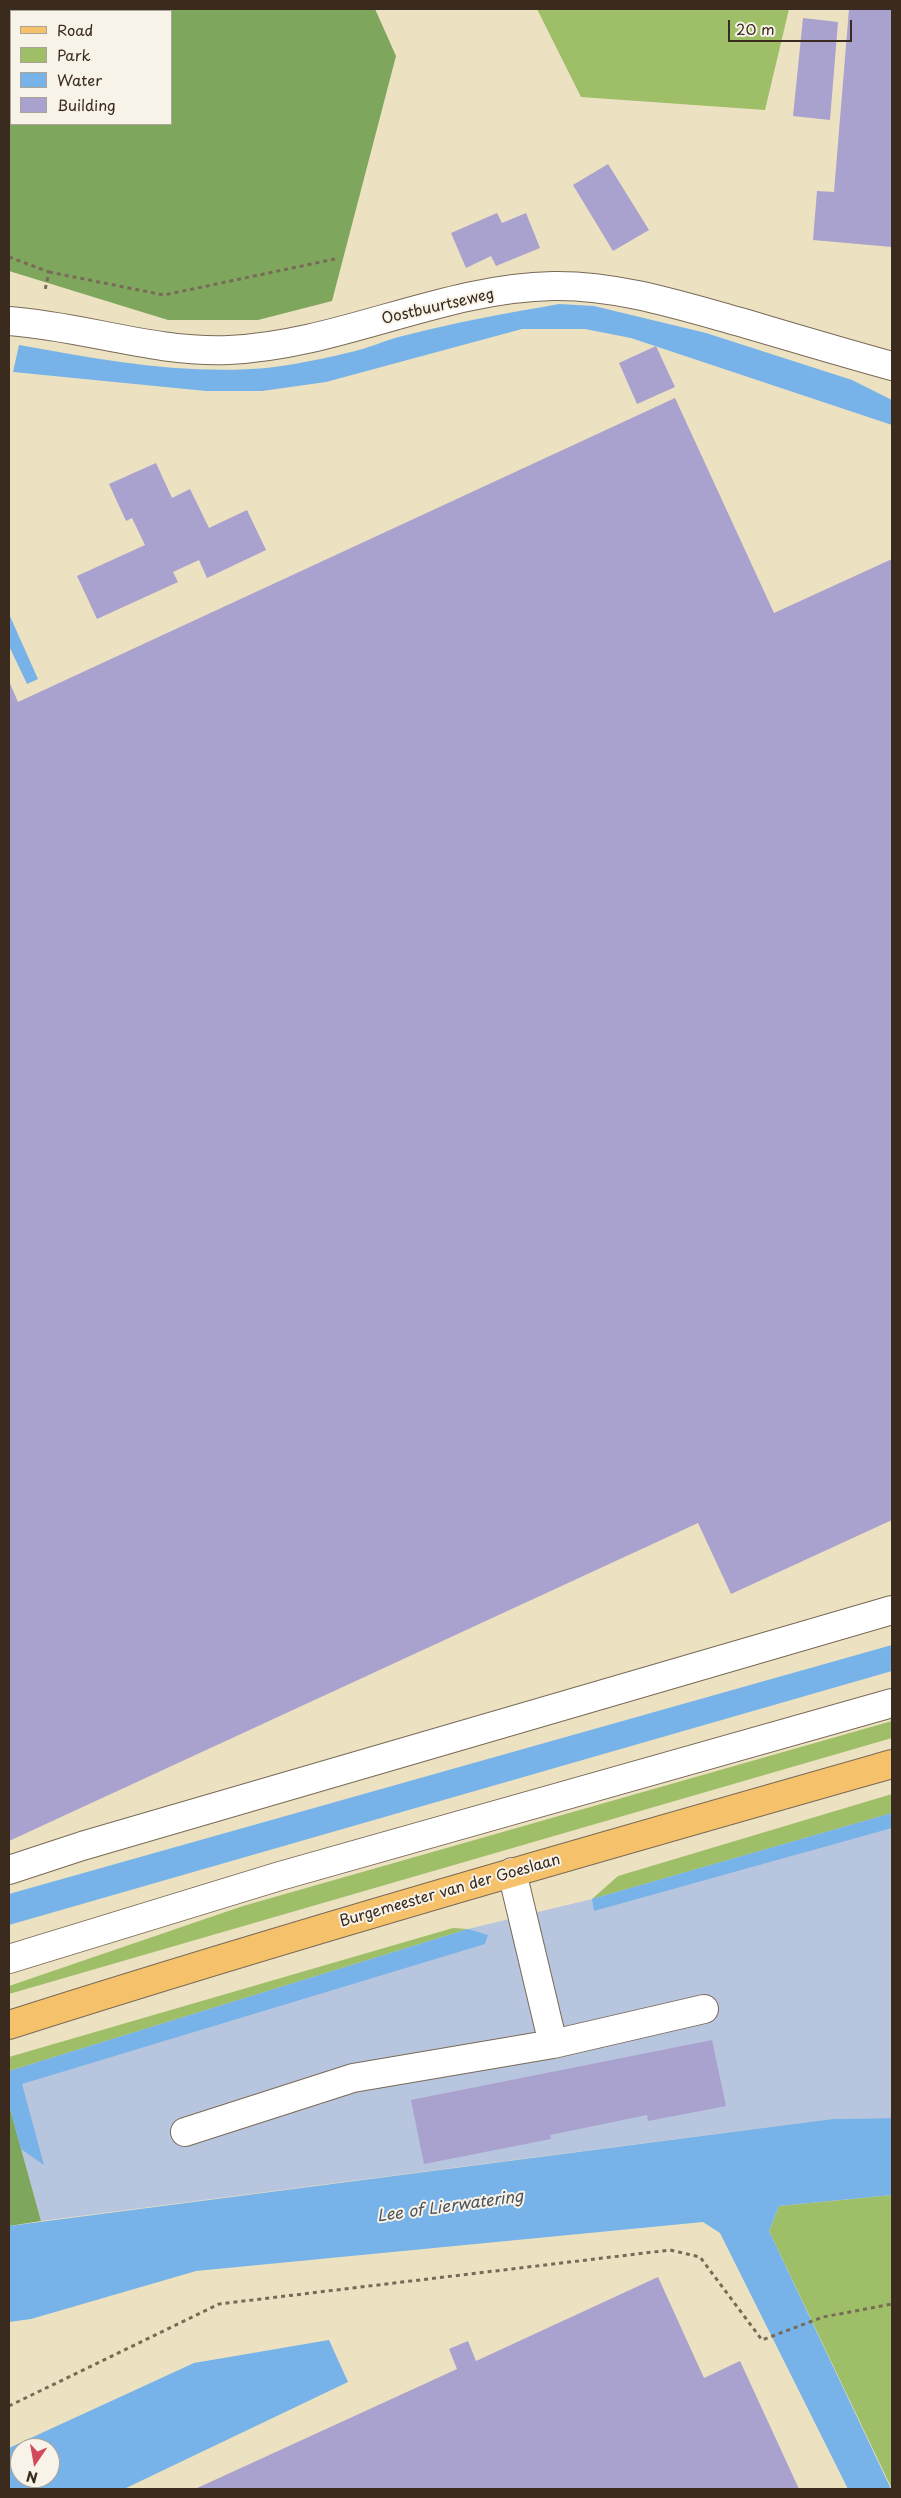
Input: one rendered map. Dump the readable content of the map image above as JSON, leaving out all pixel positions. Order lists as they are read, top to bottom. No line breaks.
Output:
{"streets":{"main road":["Burgemeester van der Goeslaan"],"street":["Oostbuurtseweg"]},"water":["Lee of Lierwatering"],"legend":["Road","Park","Water","Building"],"scale_bar":"20 m","north":"bottom"}
